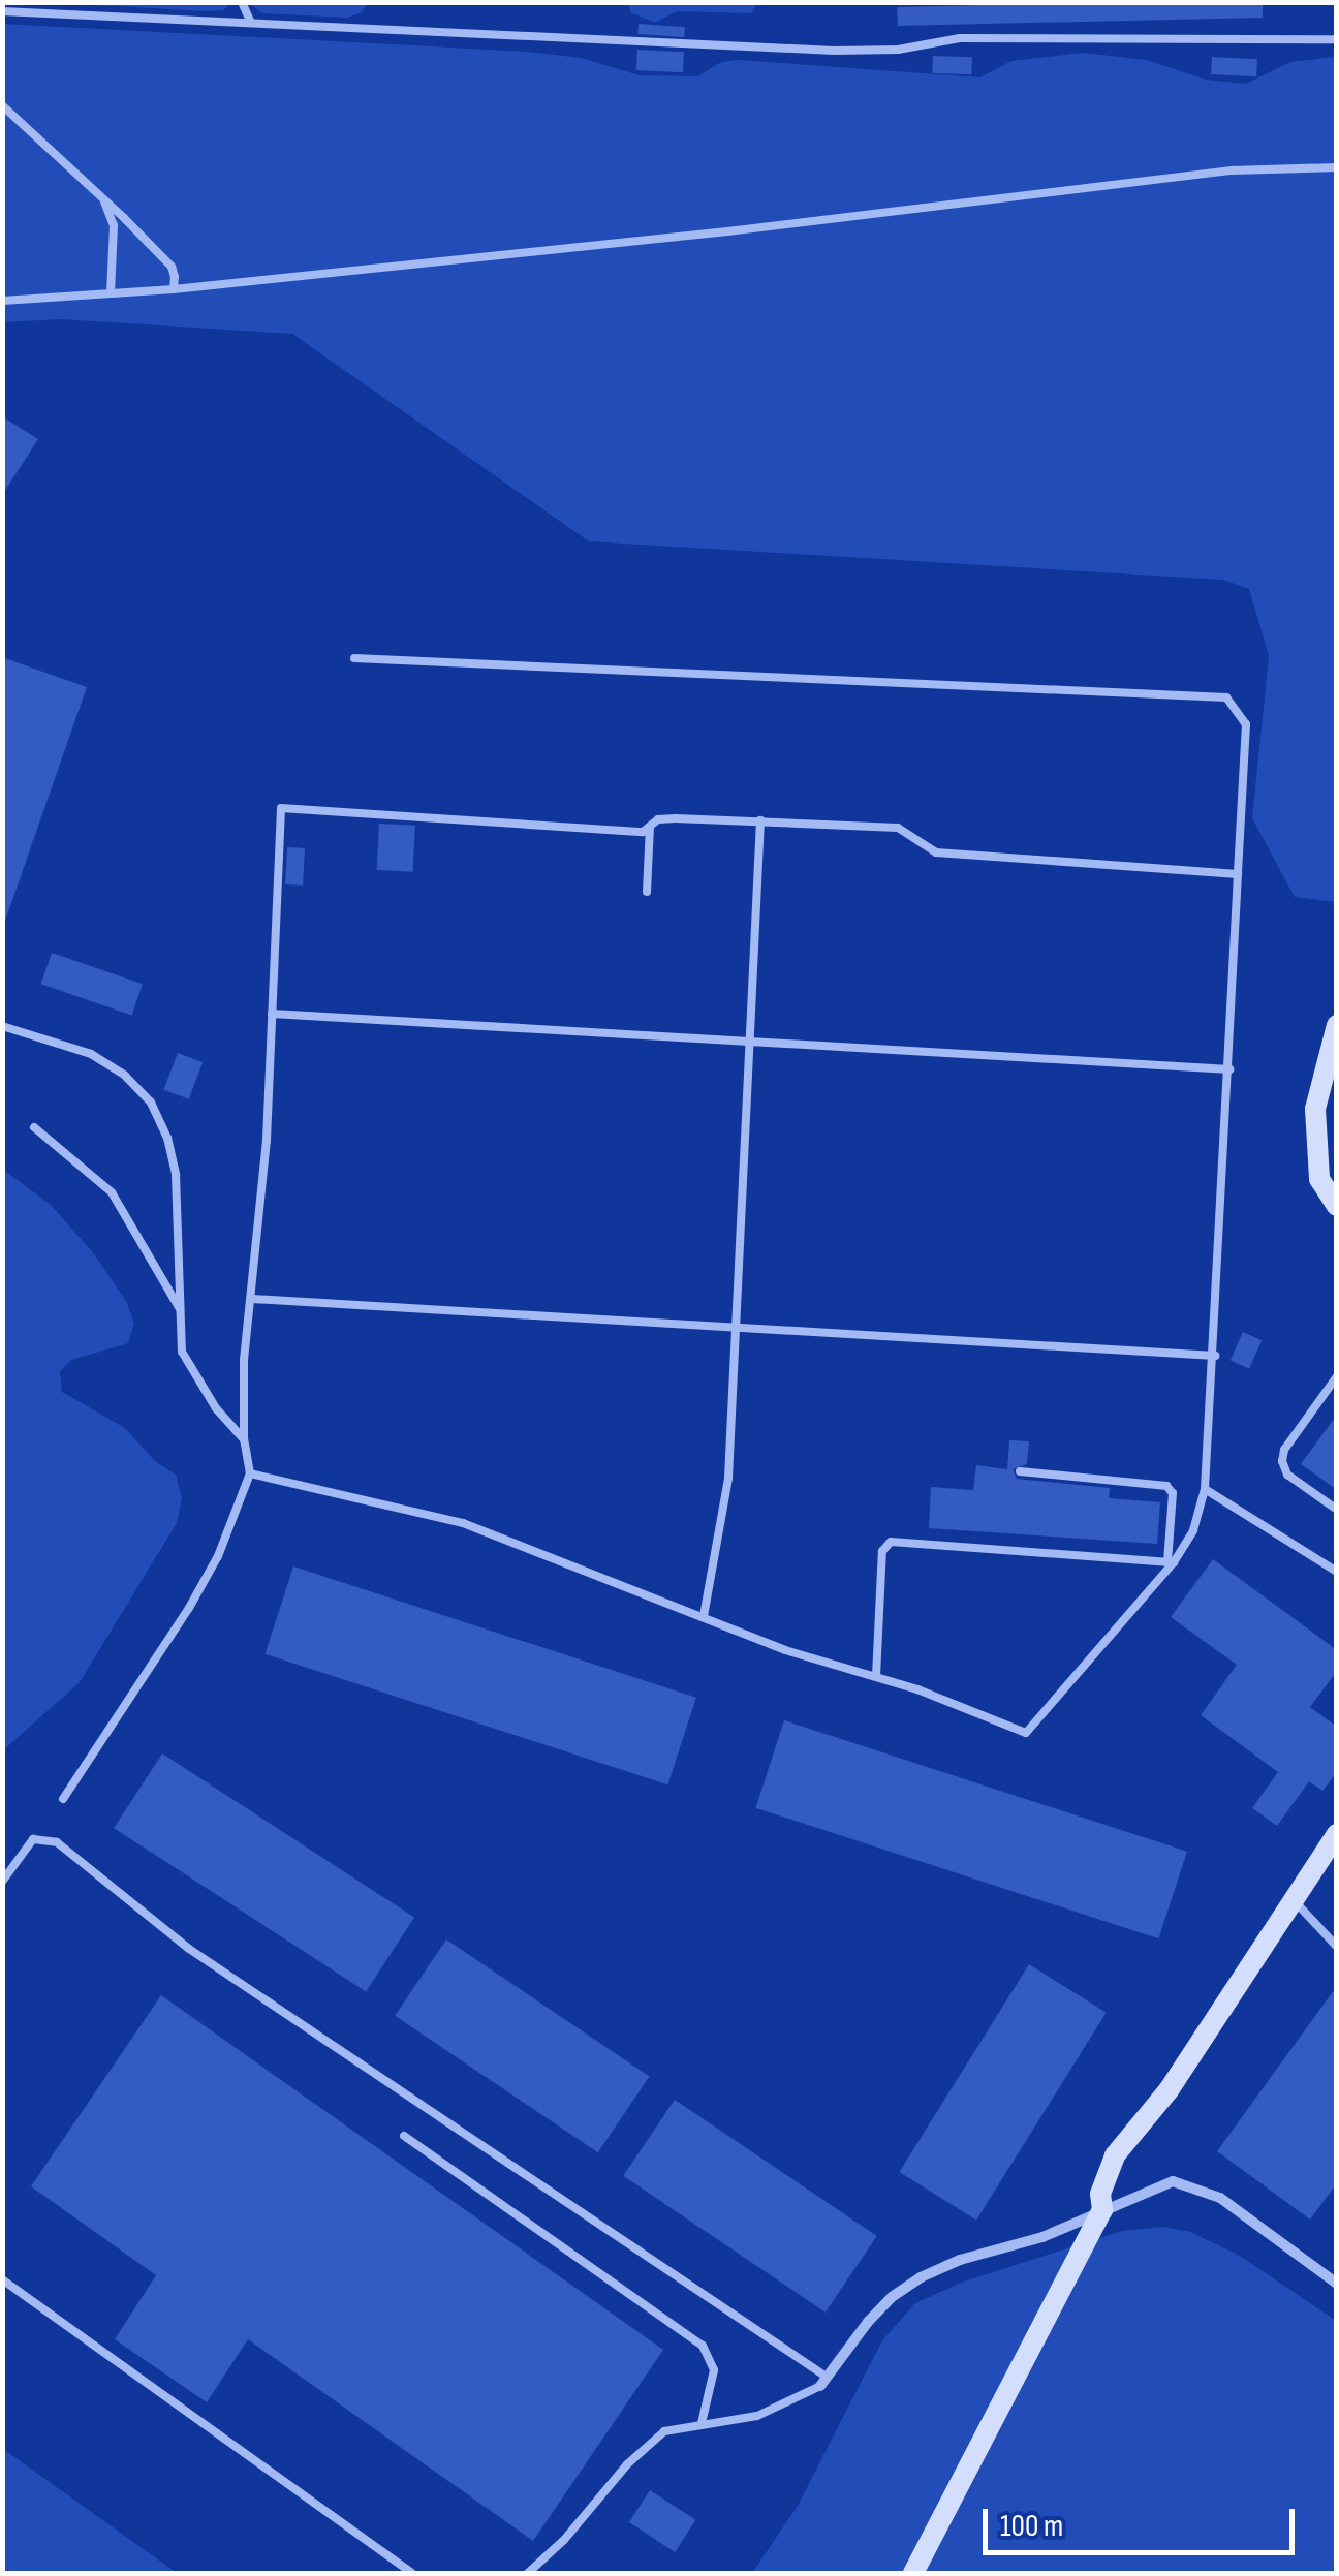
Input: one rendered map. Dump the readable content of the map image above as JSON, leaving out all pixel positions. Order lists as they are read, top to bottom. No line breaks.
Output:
{"scale_bar":"100 m"}
